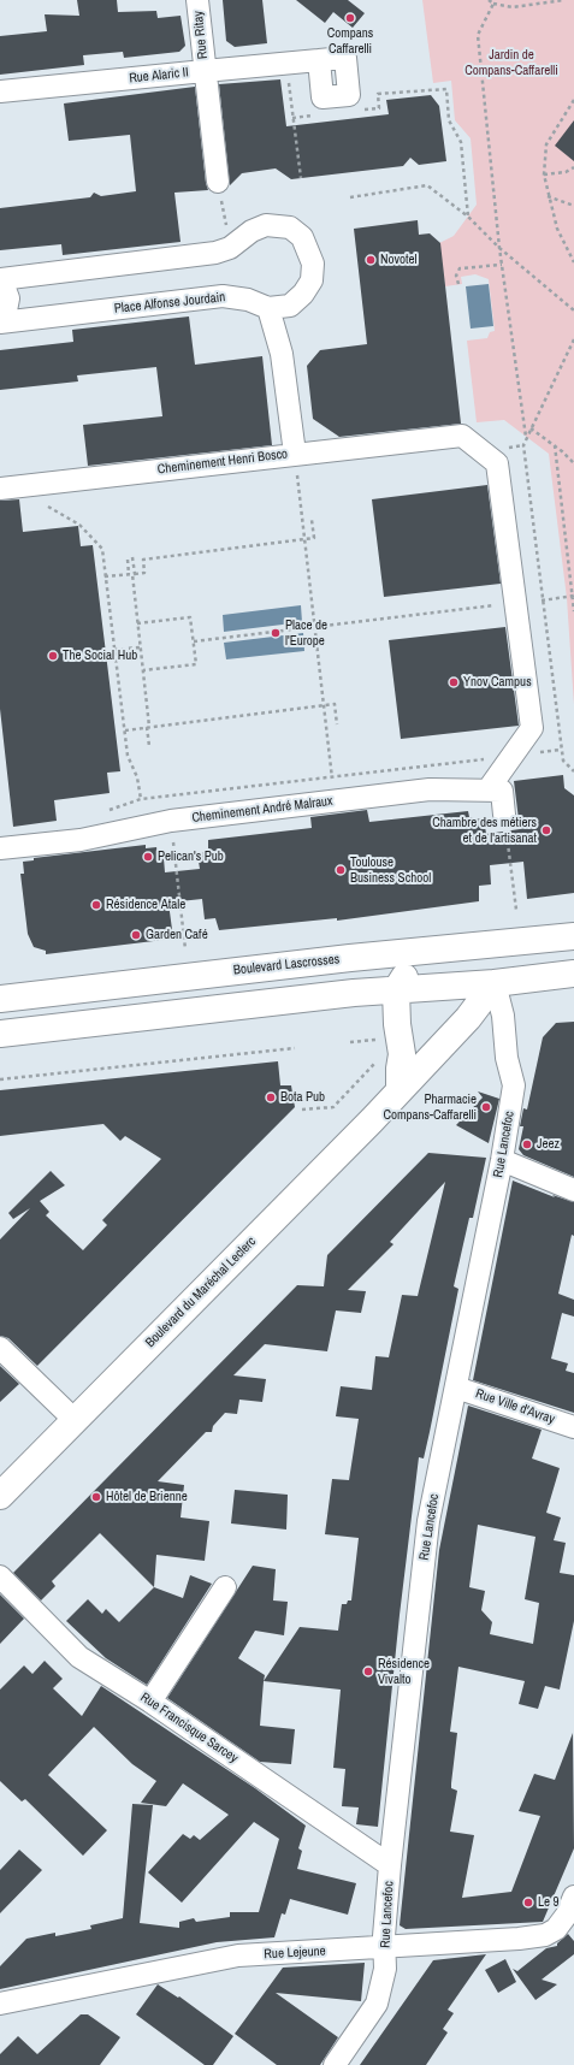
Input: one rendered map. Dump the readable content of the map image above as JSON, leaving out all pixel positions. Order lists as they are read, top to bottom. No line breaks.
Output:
{"streets":{"main road":["Boulevard Lascrosses","Boulevard du Maréchal Leclerc"],"street":["Rue Ritay","Rue Alaric II","Place Alfonse Jourdain","Cheminement Henri Bosco","Cheminement André Malraux","Rue Lancefoc","Rue Ville d'Avray","Rue Francisque Sarcey","Rue Lejeune"]},"crossings":[["Rue Ritay","Rue Alaric II"],["Cheminement Henri Bosco","Cheminement André Malraux"],["Rue Lancefoc","Boulevard du Maréchal Leclerc"],["Rue Lancefoc","Rue Ville d'Avray"],["Rue Lancefoc","Rue Francisque Sarcey"],["Rue Lancefoc","Rue Lejeune"]],"parks":["Jardin de Compans-Caffarelli"],"places":["Compans Caffarelli","Novotel","Place de l'Europe","The Social Hub","Ynov Campus","Chambre des métiers et de l'artisanat","Pelican's Pub","Toulouse Business School","Résidence Atale","Garden Café","Bota Pub","Pharmacie Compans-Caffarelli","Jeez","Hôtel de Brienne","Résidence Vivalto","Le 9"]}
